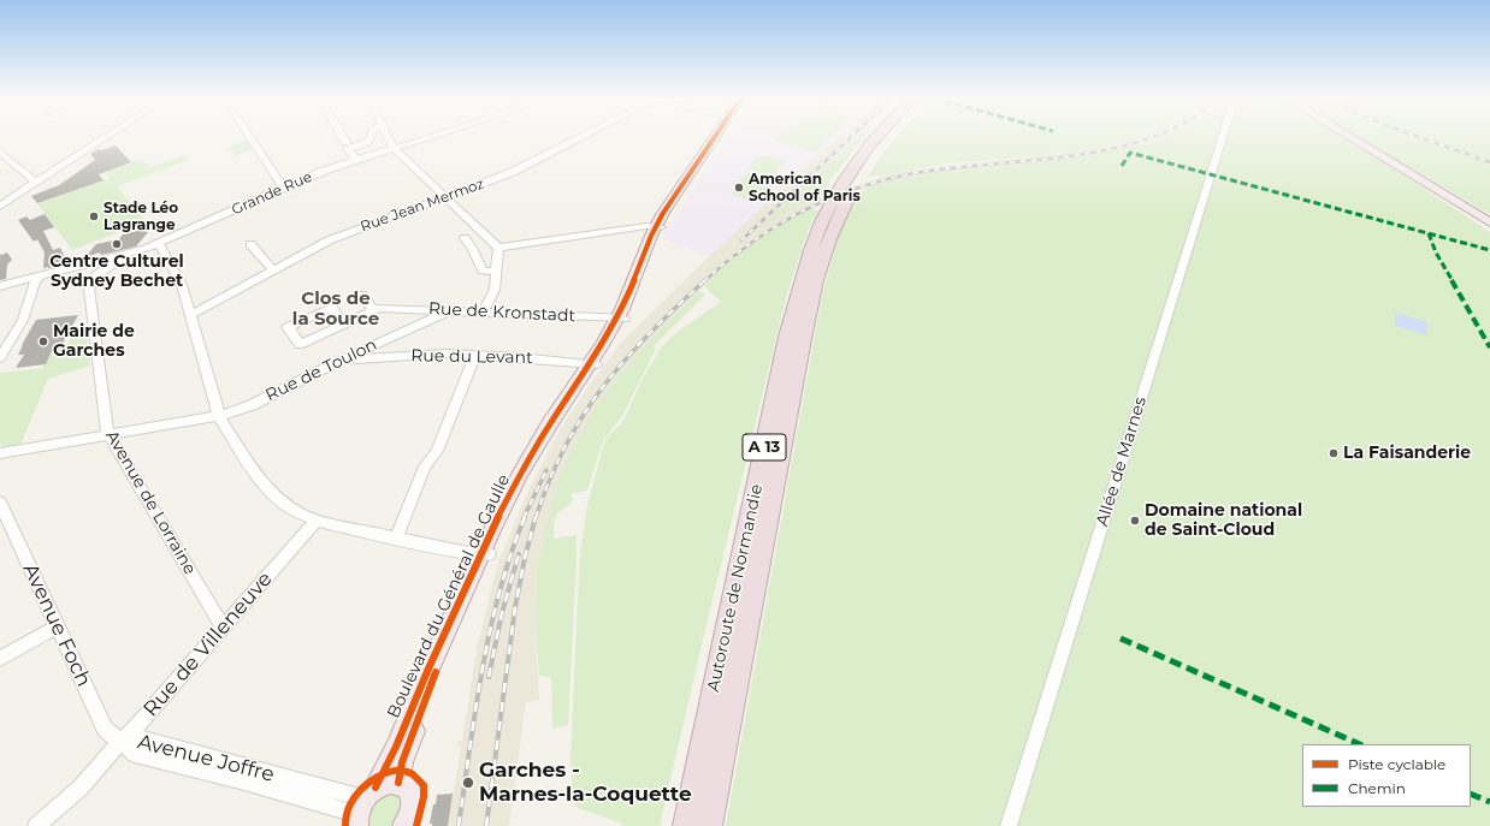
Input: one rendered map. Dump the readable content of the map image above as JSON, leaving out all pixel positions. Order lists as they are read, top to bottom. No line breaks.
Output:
{"streets":{"highway":["A 13","Autoroute de Normandie"],"main road":["Boulevard du Général de Gaulle"],"street":["Grande Rue","Rue Jean Mermoz","Rue de Kronstadt","Rue du Levant","Rue de Toulon","Allée de Marnes","Avenue de Lorraine","Avenue Foch","Rue de Villeneuve","Avenue Joffre"]},"crossings":[["Grande Rue","Avenue de Lorraine"],["Rue de Kronstadt","Rue de Toulon"],["Rue de Kronstadt","Boulevard du Général de Gaulle"],["Rue du Levant","Rue de Toulon"],["Rue du Levant","Boulevard du Général de Gaulle"],["Rue de Toulon","Avenue de Lorraine"],["Avenue de Lorraine","Rue de Villeneuve"],["Boulevard du Général de Gaulle","Avenue Joffre"],["Avenue Foch","Rue de Villeneuve"],["Avenue Foch","Avenue Joffre"],["Rue de Villeneuve","Avenue Joffre"]],"districts":["Clos de la Source"],"places":["American School of Paris","Stade Léo Lagrange","Centre Culturel Sydney Bechet","Mairie de Garches","La Faisanderie","Domaine national de Saint-Cloud","Garches - Marnes-la-Coquette"],"legend":["Piste cyclable","Chemin"]}
